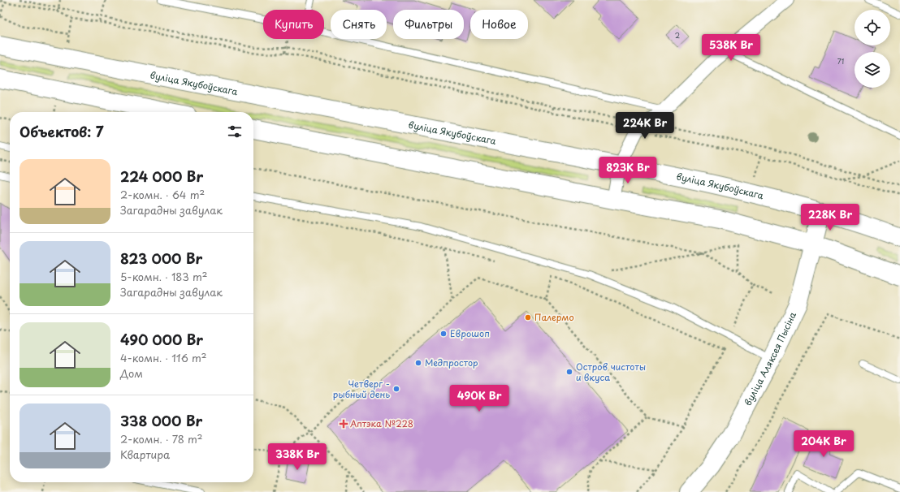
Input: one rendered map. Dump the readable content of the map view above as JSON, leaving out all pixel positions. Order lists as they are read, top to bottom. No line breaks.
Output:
{"streets":{"main road":["вуліца Якубоўскага","вуліца Аляксея Пысіна"]},"crossings":[["вуліца Якубоўскага","вуліца Аляксея Пысіна"]],"places":{"other":["Палермо","Еврошоп","Медпростор","Остров чистоты и вкуса","Четверг - рыбный день"],"health":["Аптэка №228"]},"house_numbers":["2","71"],"page":{"chip":["Купить","Снять","Фильтры","Новое"],"price":["538K Br","224K Br","823K Br","228K Br","490K Br","204K Br","338K Br"],"heading":"Объектов: 7","list":[{"name":"224 000 Br","note":"2-комн. · 64 m² · Загарадны завулак"},{"name":"823 000 Br","note":"5-комн. · 183 m² · Загарадны завулак"},{"name":"490 000 Br","note":"4-комн. · 116 m² · Дом"},{"name":"338 000 Br","note":"2-комн. · 78 m² · Квартира"}]}}
